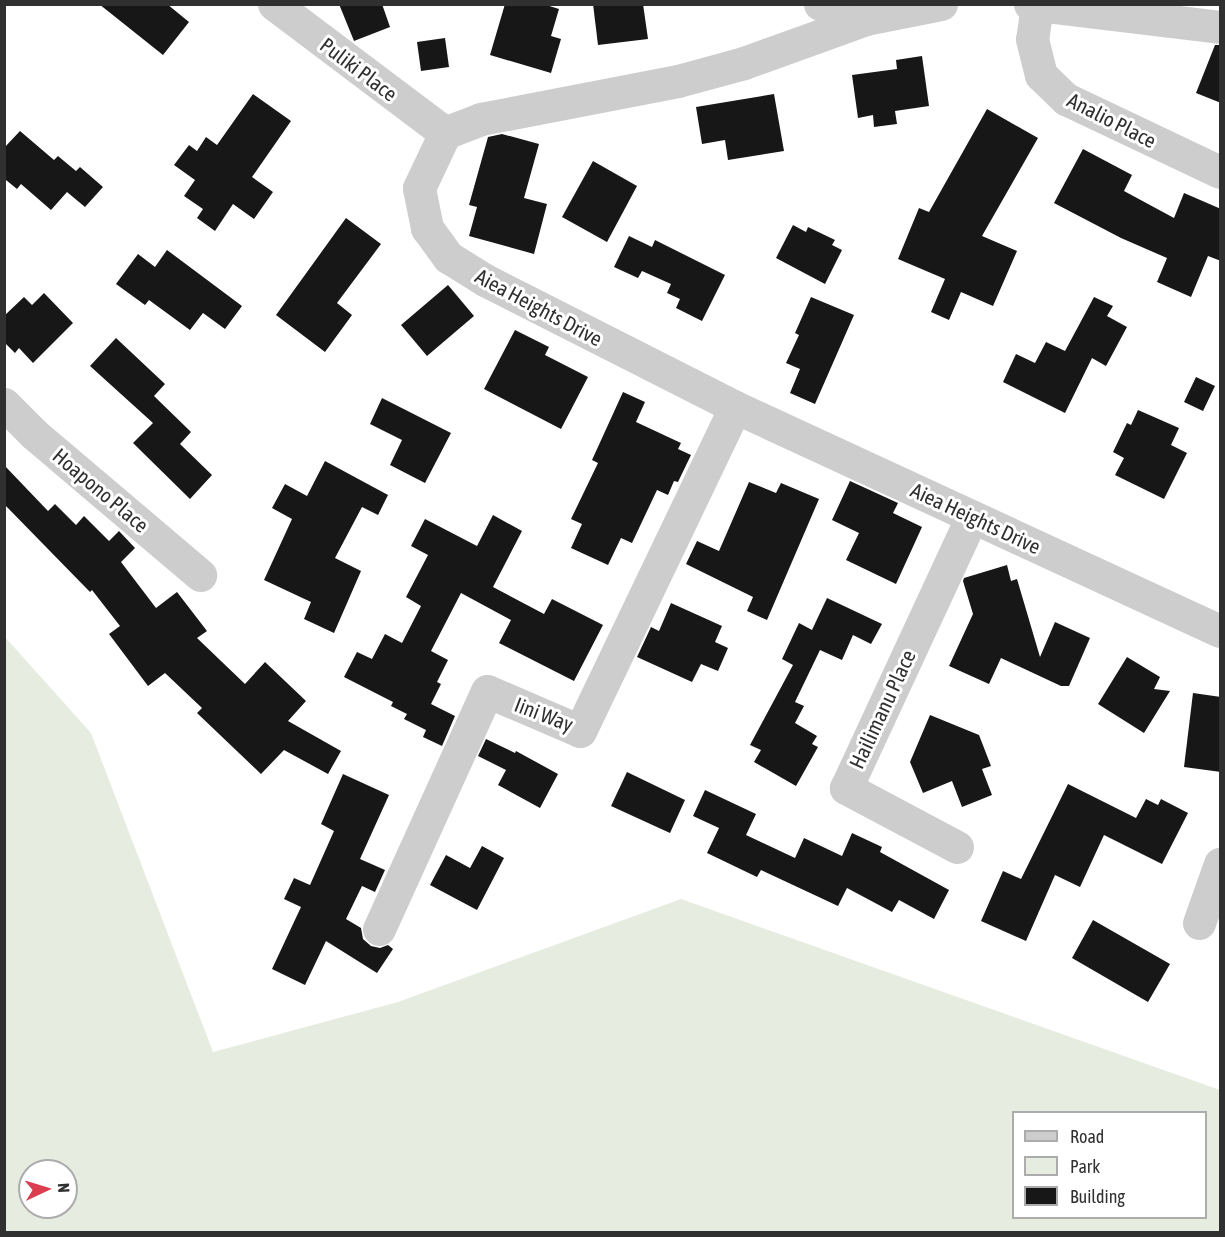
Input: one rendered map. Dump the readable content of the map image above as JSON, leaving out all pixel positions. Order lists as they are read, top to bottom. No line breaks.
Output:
{"streets":{"street":["Puliki Place","Analio Place","Aiea Heights Drive","Hoapono Place","Hailimanu Place","Iini Way"]},"crossings":[["Puliki Place","Aiea Heights Drive"],["Aiea Heights Drive","Hailimanu Place"],["Aiea Heights Drive","Iini Way"]],"legend":["Road","Park","Building"],"north":"right"}
